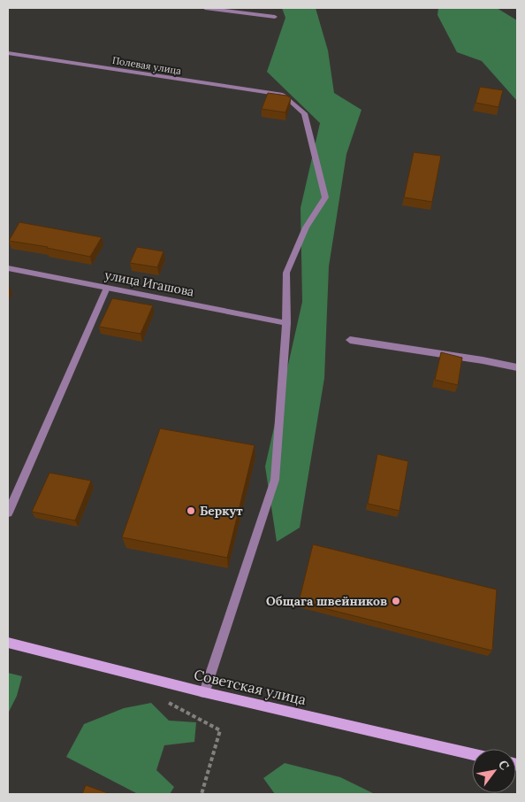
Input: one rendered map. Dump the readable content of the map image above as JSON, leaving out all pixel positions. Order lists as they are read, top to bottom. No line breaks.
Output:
{"streets":{"main road":["Советская улица"],"street":["Полевая улица","улица Игашова"]},"crossings":[["Полевая улица","улица Игашова"]],"places":["Беркут","Общага швейников"],"north":"top right"}
